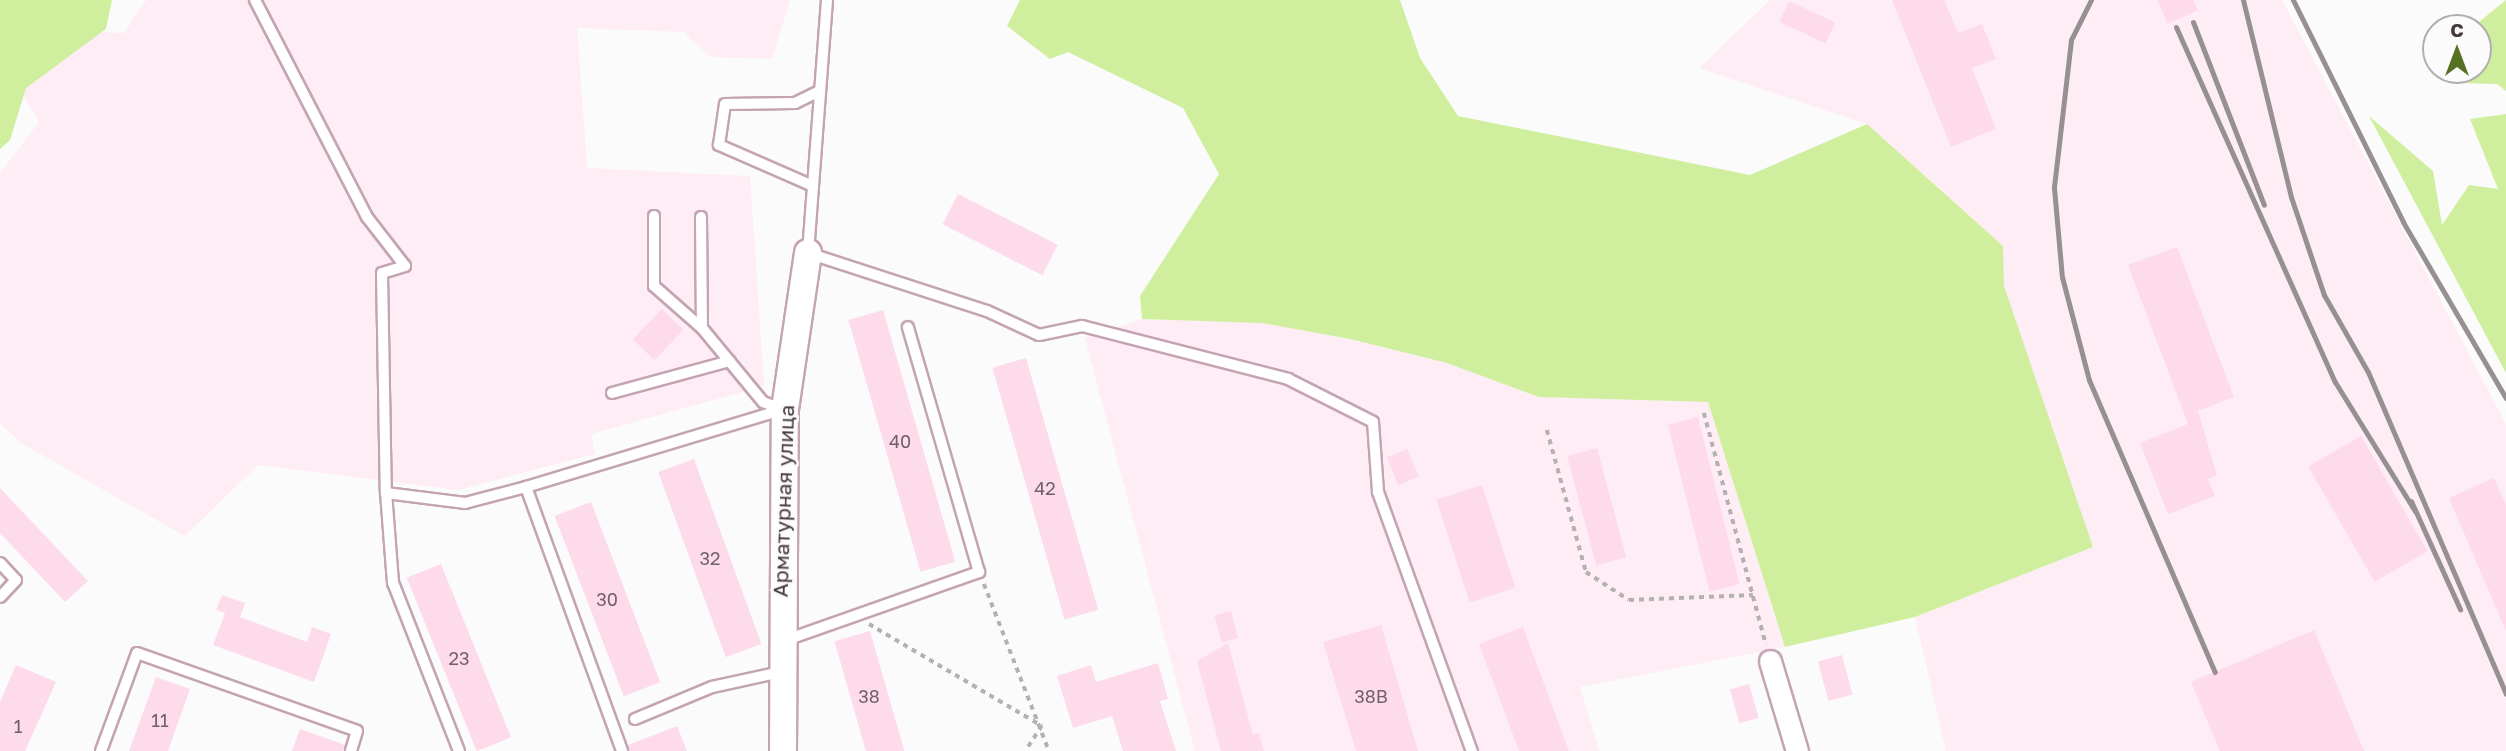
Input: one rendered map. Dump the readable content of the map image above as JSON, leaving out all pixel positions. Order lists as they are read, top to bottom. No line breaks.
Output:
{"streets":{"street":["Арматурная улица"]},"house_numbers":["40","42","32","30","23","38","38В","11","1"],"north":"top"}
